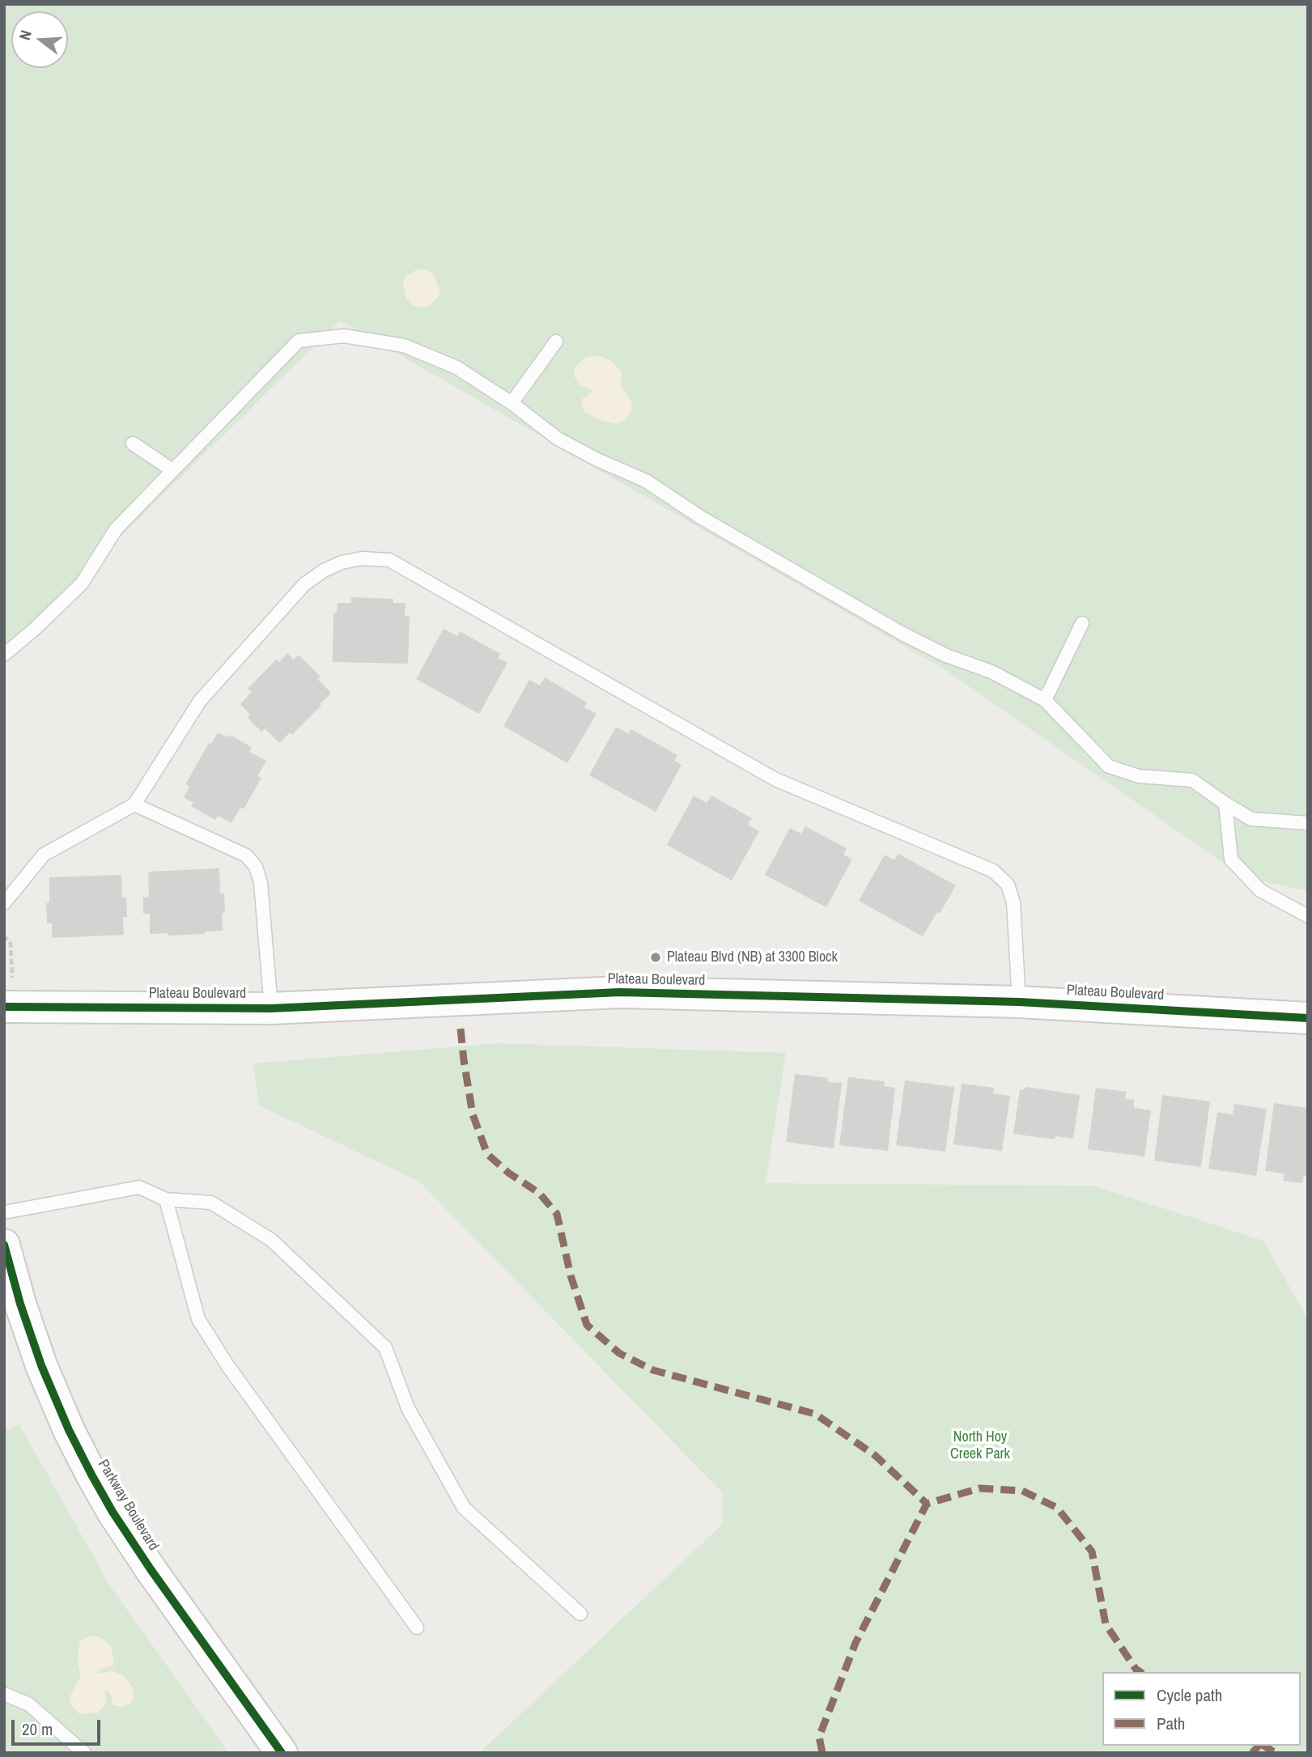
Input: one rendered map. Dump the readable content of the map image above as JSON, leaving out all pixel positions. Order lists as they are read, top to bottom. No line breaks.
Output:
{"streets":{"street":["Plateau Boulevard","Parkway Boulevard"]},"parks":["North Hoy Creek Park"],"places":["Plateau Blvd (NB) at 3300 Block"],"legend":["Cycle path","Path"],"scale_bar":"20 m","north":"left"}
